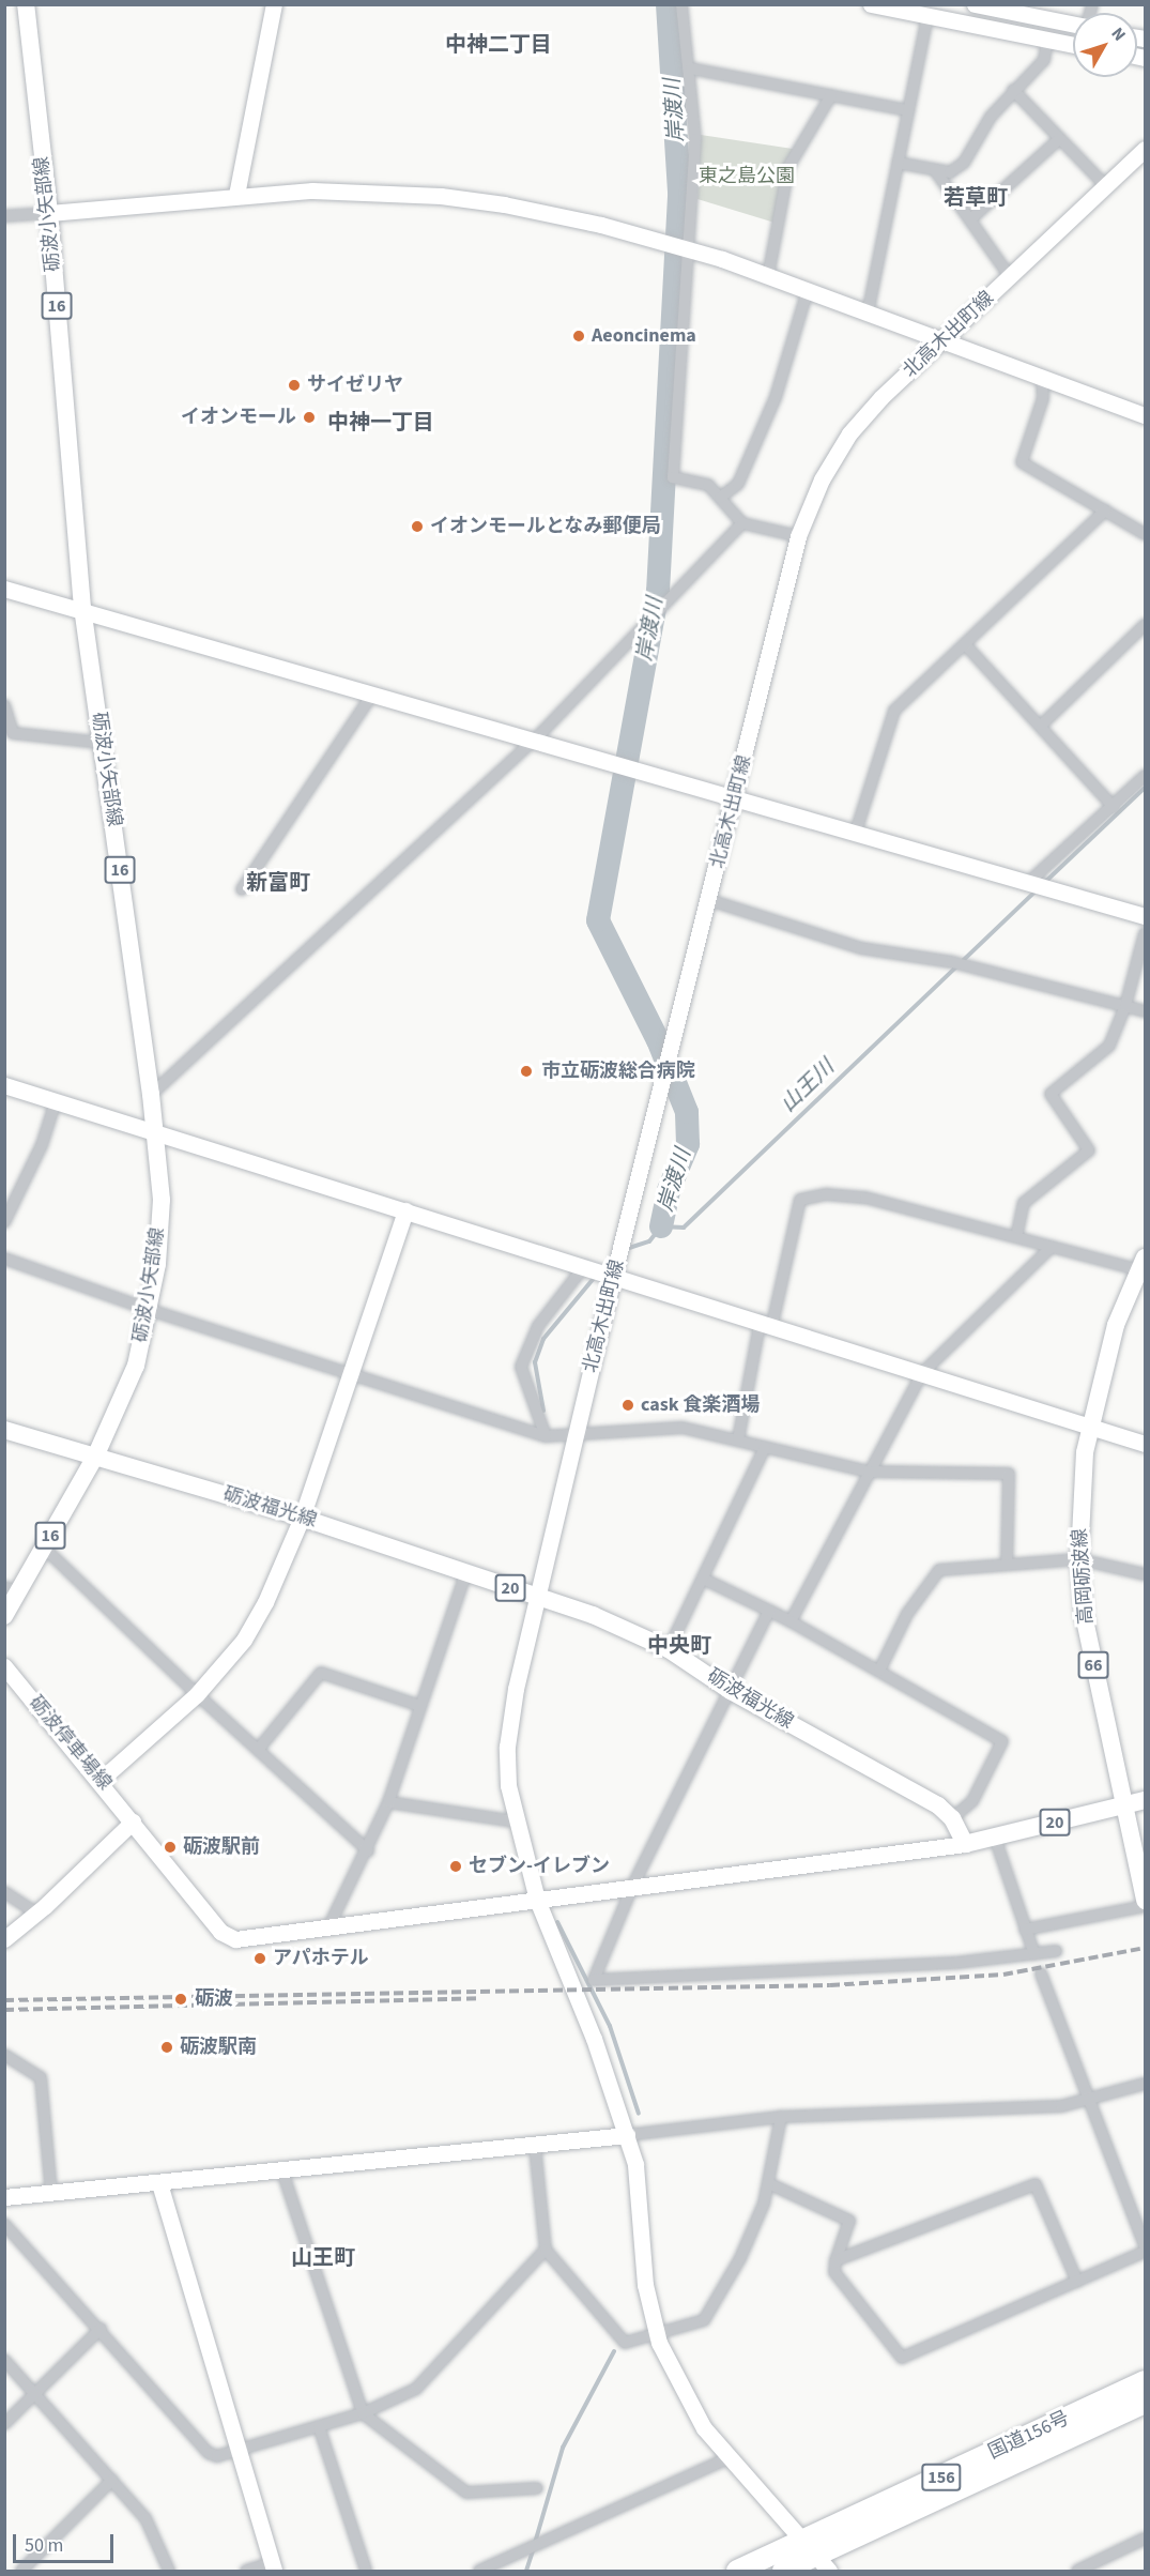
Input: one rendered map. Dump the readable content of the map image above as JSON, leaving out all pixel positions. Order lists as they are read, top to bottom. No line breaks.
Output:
{"streets":{"highway":["国道156号","156"],"main road":["砺波小矢部線","16","砺波福光線","高岡砺波線","20","66"],"street":["北高木出町線","砺波停車場線"]},"crossings":[["砺波小矢部線","砺波福光線"],["北高木出町線","砺波福光線"],["北高木出町線","砺波停車場線"],["北高木出町線","国道156号"],["砺波福光線","20"],["砺波福光線","砺波停車場線"],["高岡砺波線","20"],["20","砺波停車場線"]],"districts":["中神二丁目","若草町","中神一丁目","新富町","中央町","山王町"],"water":["岸渡川","山王川"],"parks":["東之島公園"],"places":["Aeoncinema","サイゼリヤ","イオンモール","イオンモールとなみ郵便局","市立砺波総合病院","cask 食楽酒場","砺波駅前","セブン-イレブン","アパホテル","砺波","砺波駅南"],"scale_bar":"50 m","north":"top right"}
